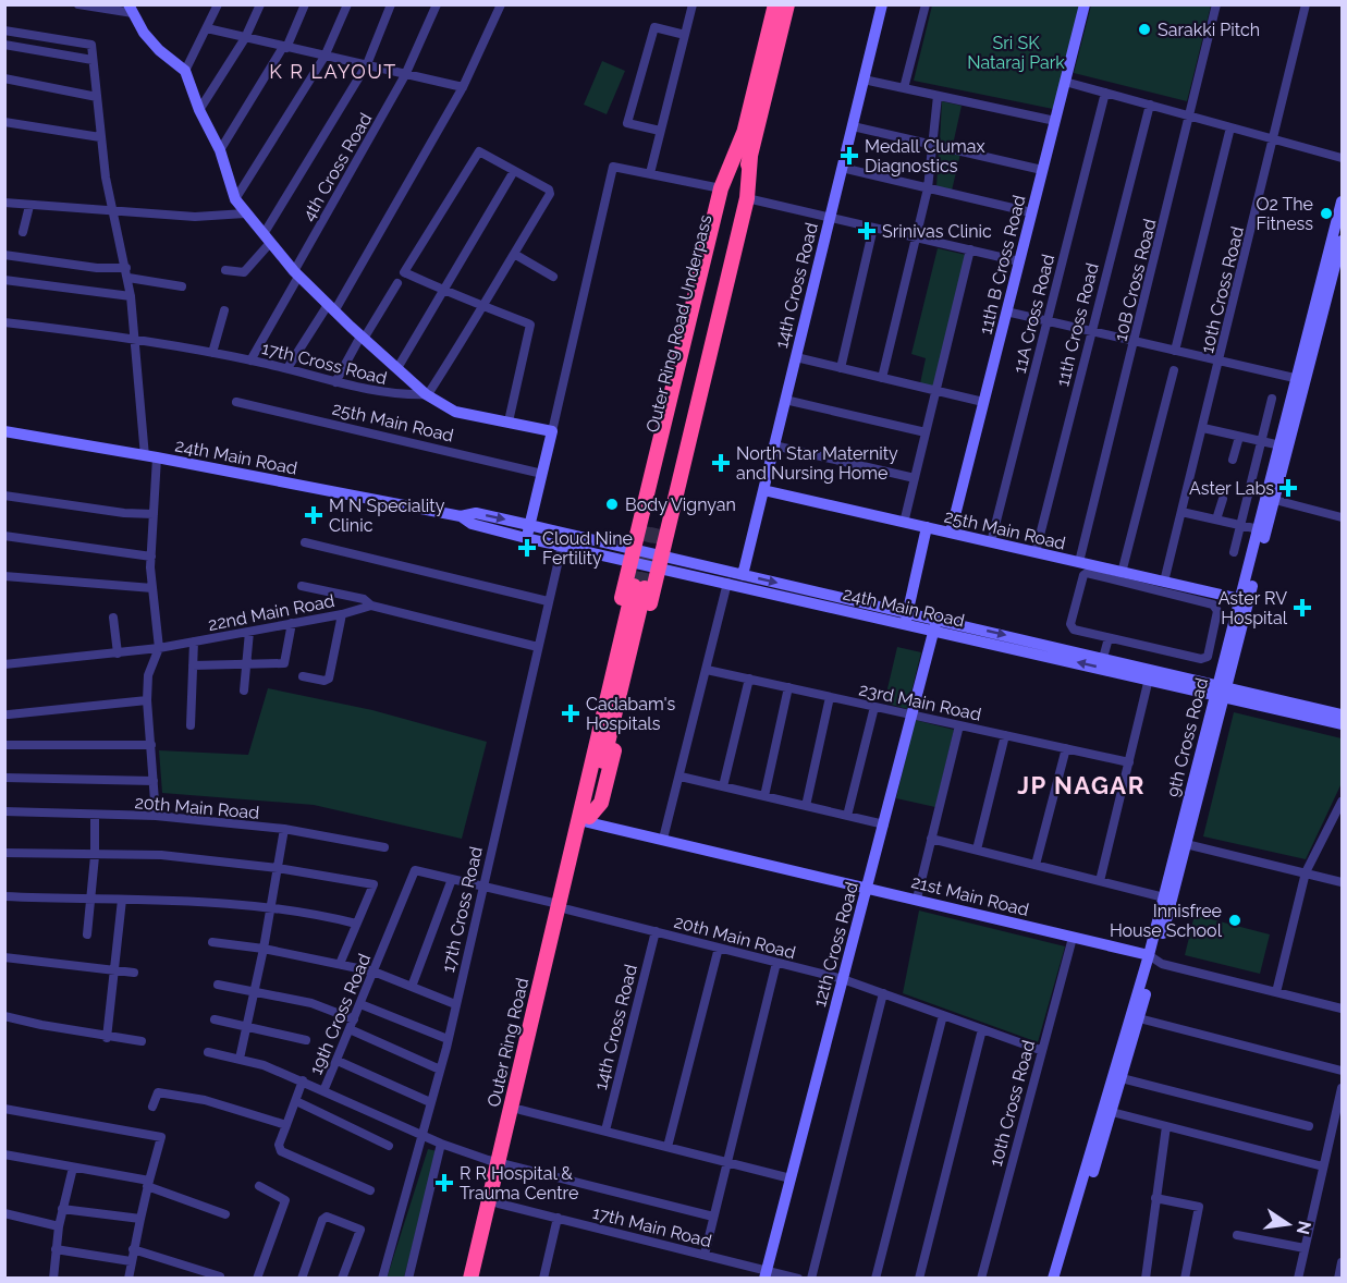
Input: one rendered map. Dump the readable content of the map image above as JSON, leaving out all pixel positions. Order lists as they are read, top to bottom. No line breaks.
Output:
{"streets":{"highway":["Outer Ring Road Underpass","Outer Ring Road"],"main road":["11th B Cross Road","14th Cross Road","25th Main Road","24th Main Road","9th Cross Road","21st Main Road","12th Cross Road"],"street":["4th Cross Road","10B Cross Road","10th Cross Road","11A Cross Road","11th Cross Road","17th Cross Road","22nd Main Road","23rd Main Road","20th Main Road","19th Cross Road","17th Main Road"]},"crossings":[["4th Cross Road","17th Cross Road"],["11th B Cross Road","25th Main Road"],["10B Cross Road","25th Main Road"],["14th Cross Road","25th Main Road"],["14th Cross Road","24th Main Road"],["14th Cross Road","20th Main Road"],["10th Cross Road","25th Main Road"],["10th Cross Road","20th Main Road"],["10th Cross Road","21st Main Road"],["11A Cross Road","25th Main Road"],["11th Cross Road","25th Main Road"],["17th Cross Road","24th Main Road"],["17th Cross Road","20th Main Road"],["25th Main Road","9th Cross Road"],["24th Main Road","9th Cross Road"],["24th Main Road","12th Cross Road"],["23rd Main Road","12th Cross Road"],["9th Cross Road","21st Main Road"],["20th Main Road","12th Cross Road"],["20th Main Road","19th Cross Road"],["20th Main Road","Outer Ring Road"],["21st Main Road","12th Cross Road"],["21st Main Road","Outer Ring Road"],["12th Cross Road","17th Main Road"],["Outer Ring Road","17th Main Road"]],"districts":["K R LAYOUT","JP NAGAR"],"parks":["Sri SK Nataraj Park"],"places":{"other":["Sarakki Pitch","O2 The Fitness","Body Vignyan","Innisfree House School"],"health":["Medall Clumax Diagnostics","Srinivas Clinic","North Star Maternity and Nursing Home","Aster Labs","M N Speciality Clinic","Cloud Nine Fertility","Aster RV Hospital","Cadabam's Hospitals","R R Hospital & Trauma Centre"]},"north":"right"}
